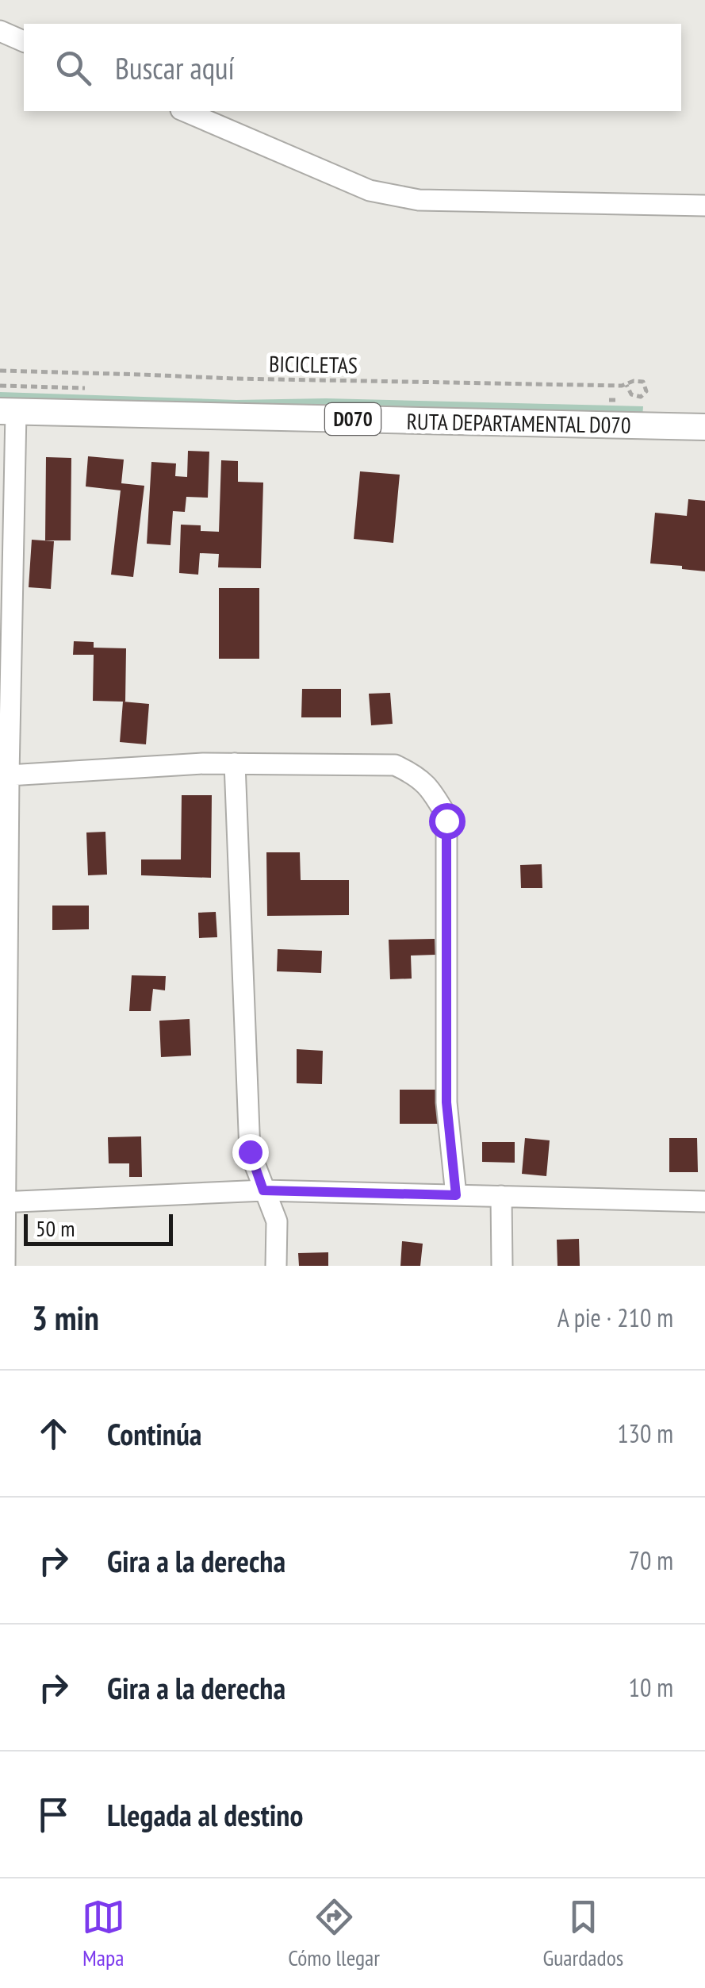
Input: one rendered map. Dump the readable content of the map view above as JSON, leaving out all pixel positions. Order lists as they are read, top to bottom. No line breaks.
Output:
{"streets":{"main road":["D070","RUTA DEPARTAMENTAL D070"],"path":["BICICLETAS"]},"scale_bar":"50 m","page":{"search":"Buscar aquí","scale":"50 m","heading":["3 min","A pie · 210 m"],"list":[["Continúa","130 m"],["Gira a la derecha","70 m"],["Gira a la derecha","10 m"],"Llegada al destino"],"nav":["Mapa","Cómo llegar","Guardados"]}}
